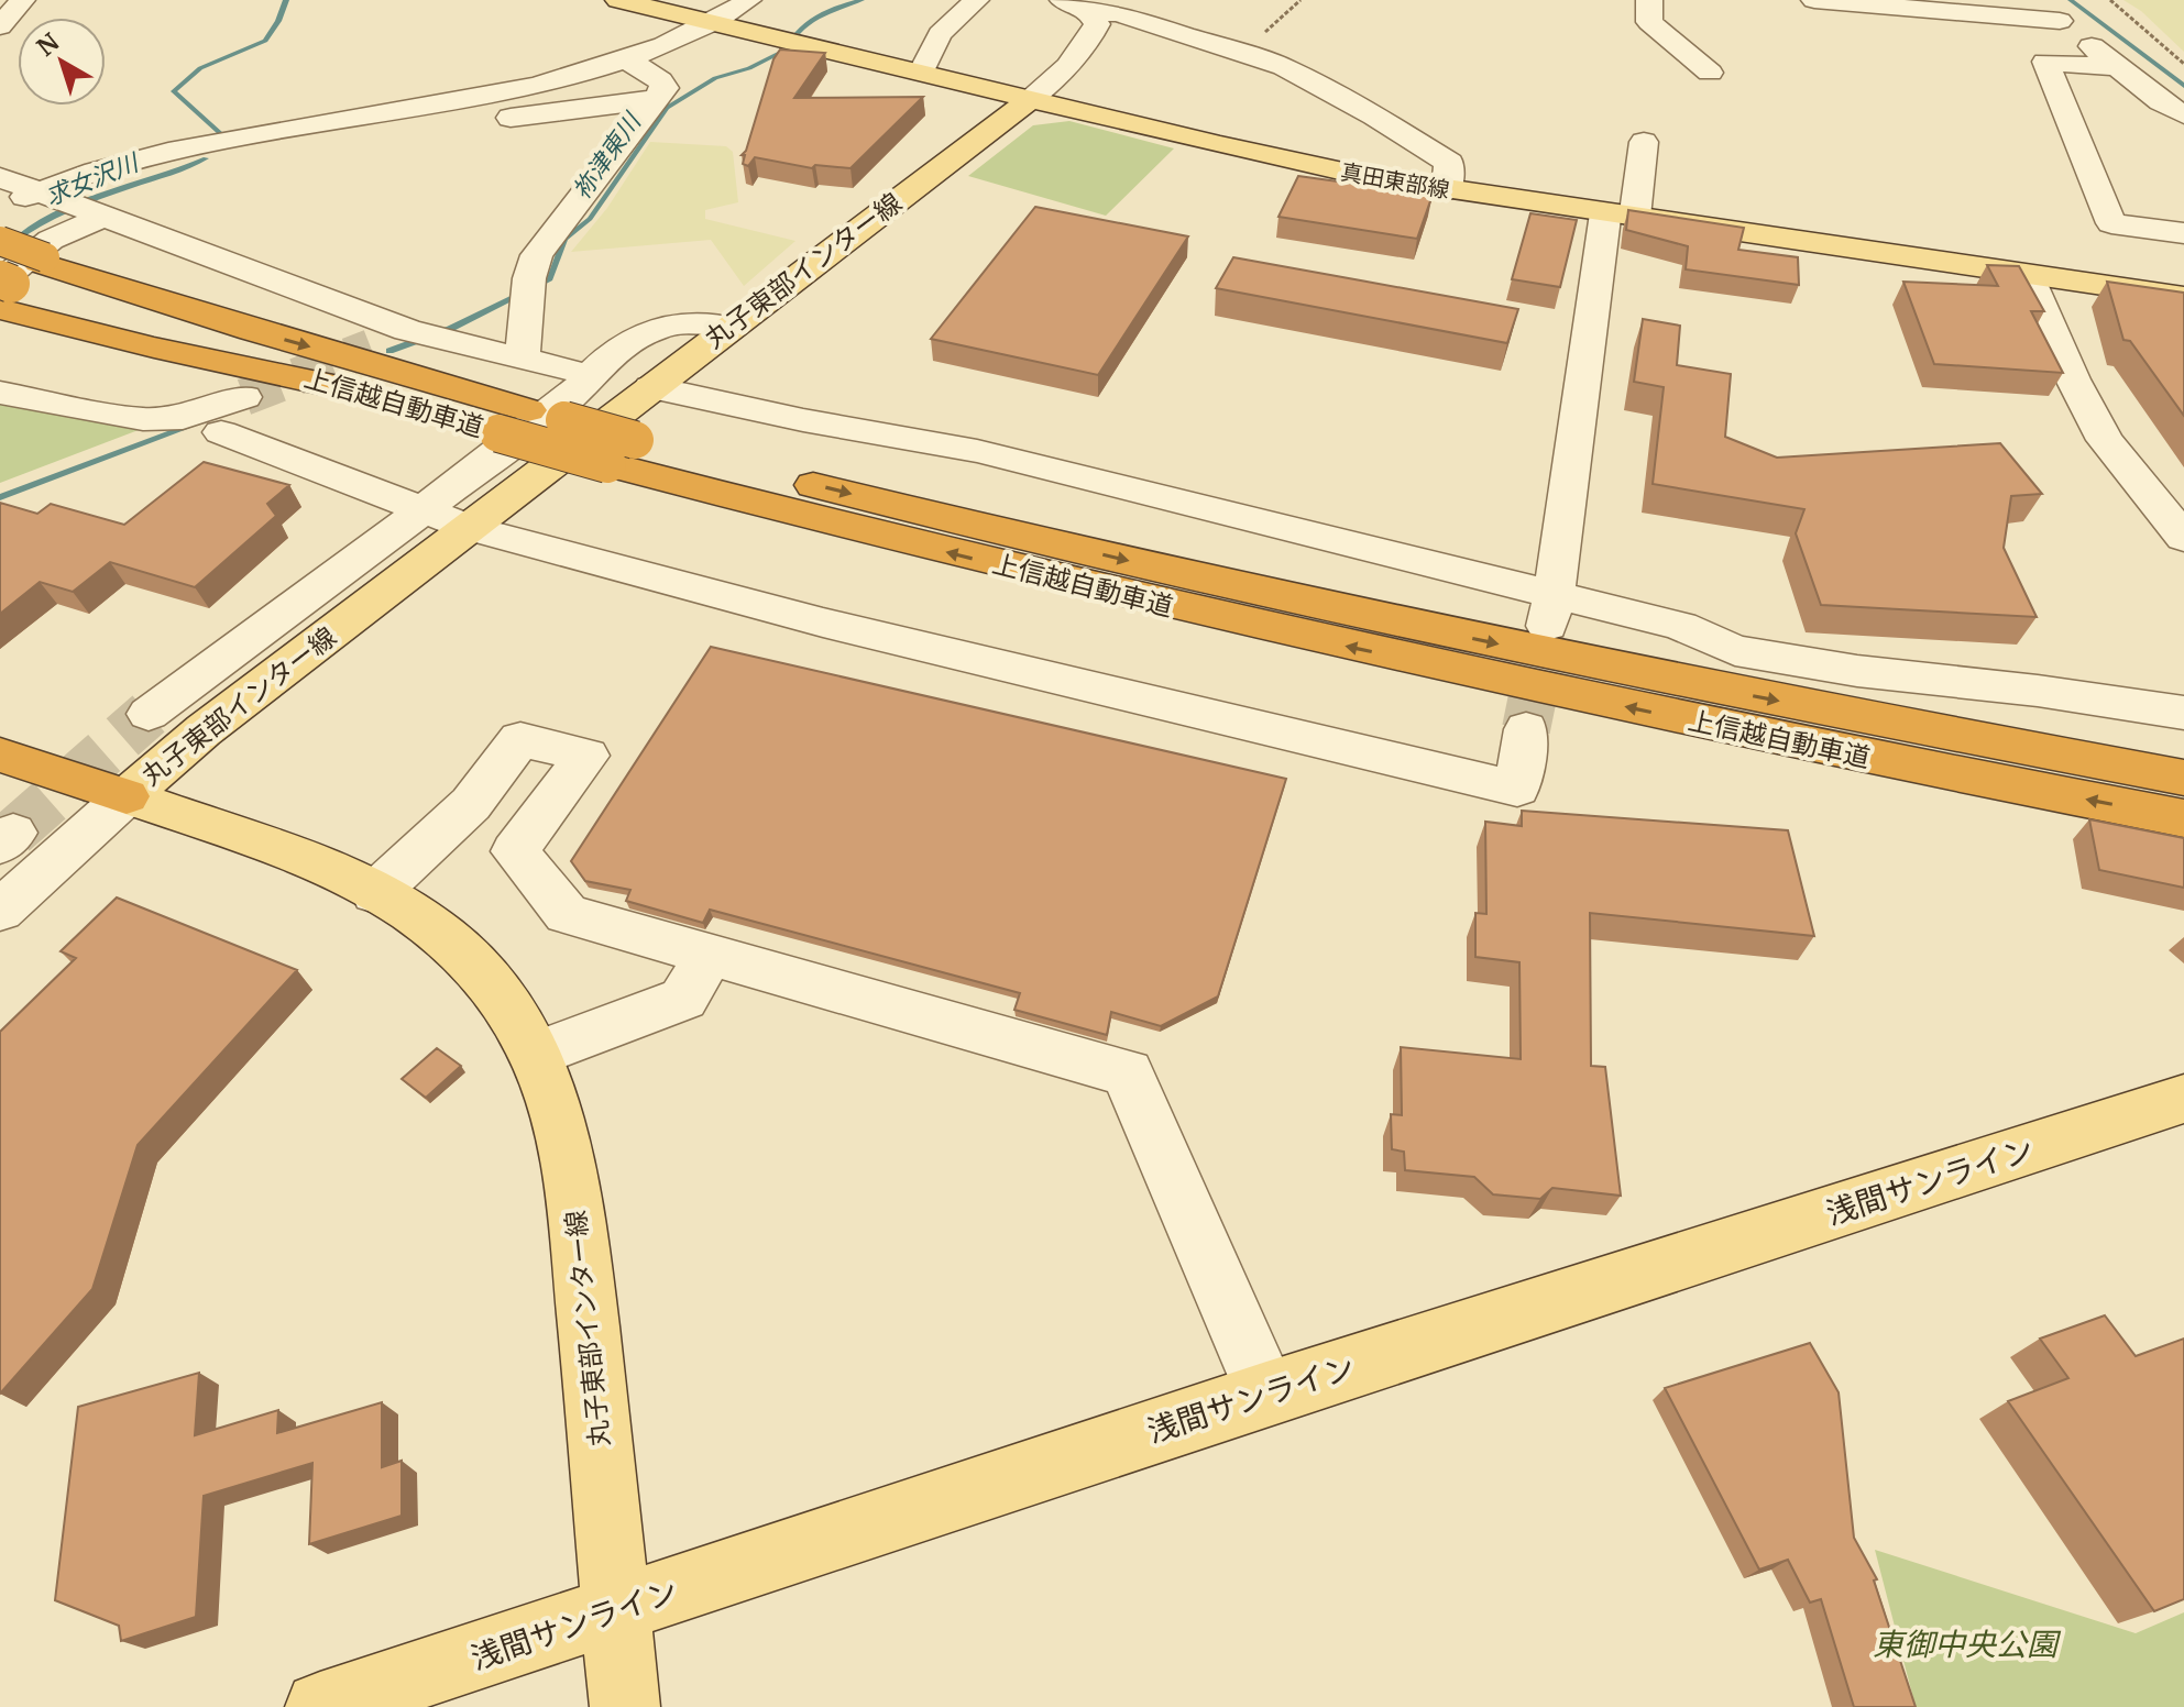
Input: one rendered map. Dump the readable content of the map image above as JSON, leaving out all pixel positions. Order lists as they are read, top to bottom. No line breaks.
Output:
{"streets":{"highway":["上信越自動車道"],"main road":["真田東部線","丸子東部インター線","浅間サンライン"]},"crossings":[["真田東部線","丸子東部インター線"],["丸子東部インター線","浅間サンライン"]],"water":["祢津東川","求女沢川"],"parks":["東御中央公園"],"north":"top left"}
